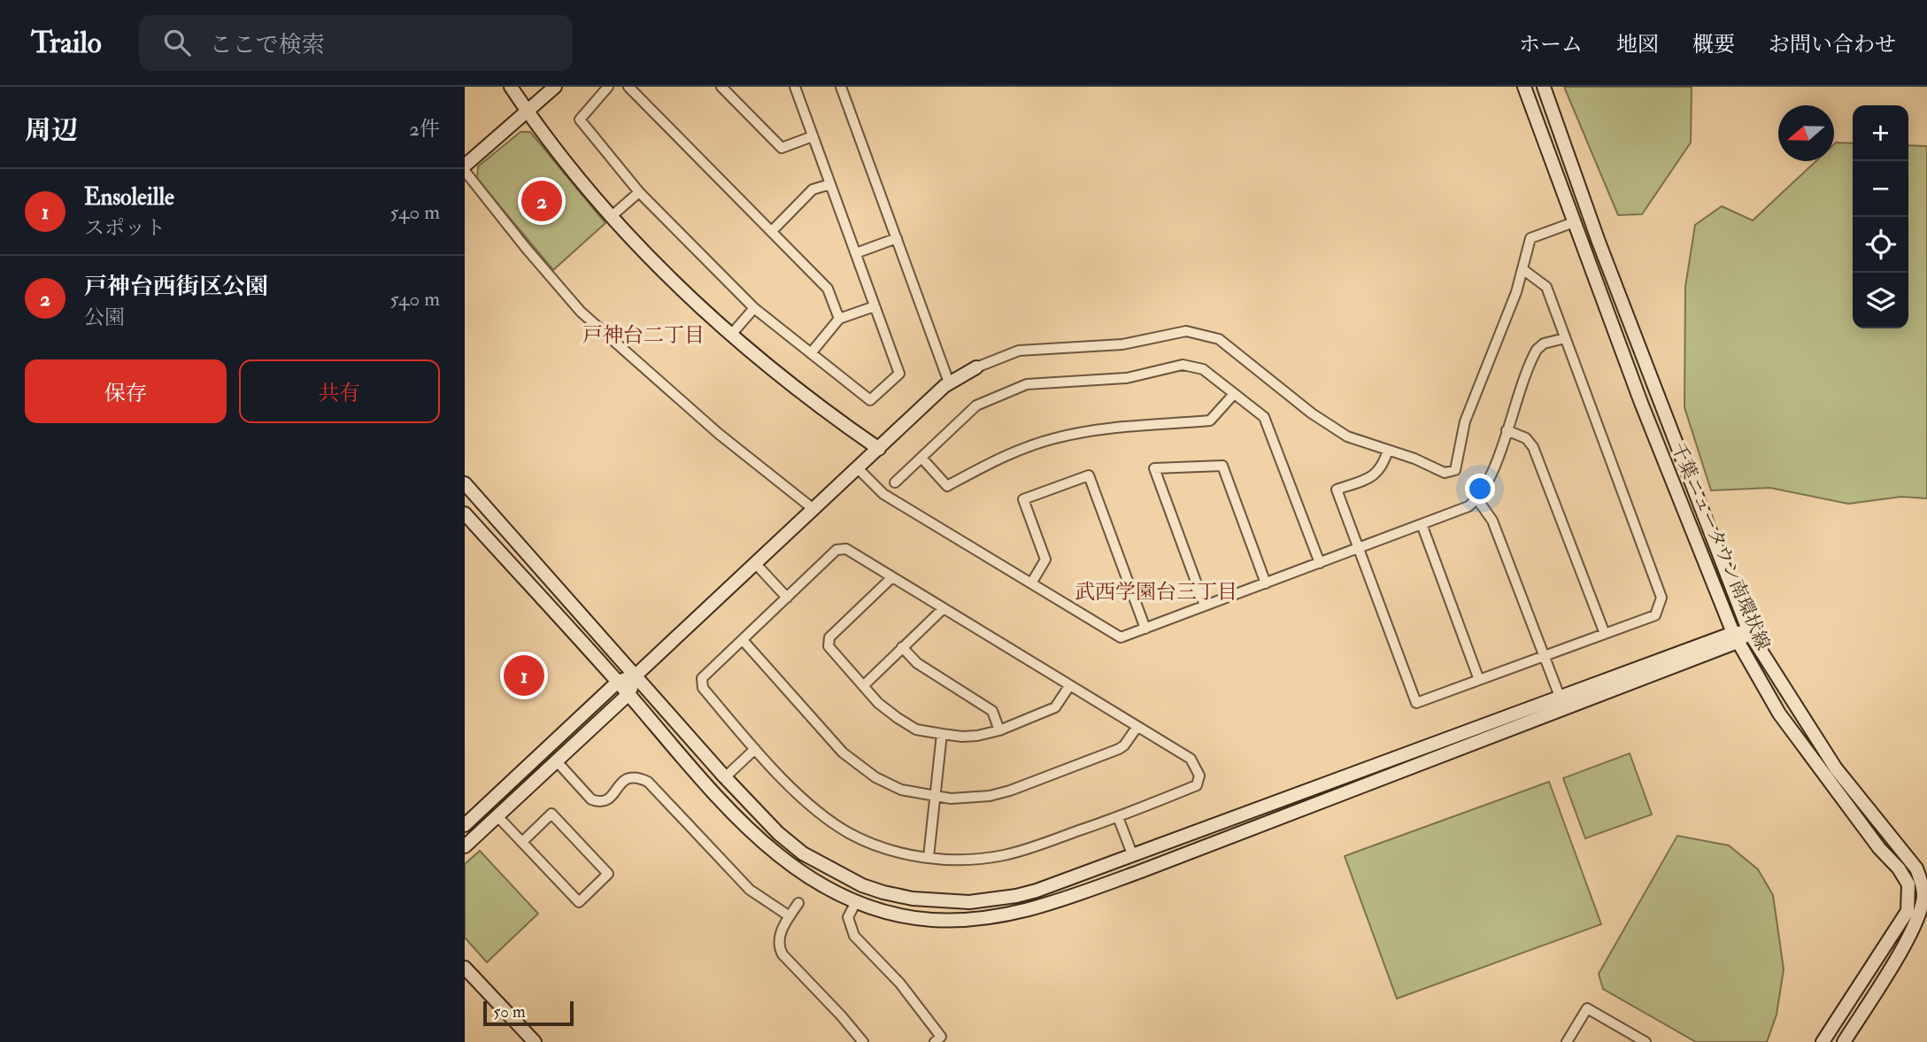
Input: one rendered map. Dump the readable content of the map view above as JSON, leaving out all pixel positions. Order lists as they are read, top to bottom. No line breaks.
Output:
{"streets":{"street":["千葉ニュータウン南環状線"]},"districts":["戸神台二丁目","武西学園台三丁目"],"scale_bar":"50 m","north":"left","page":{"header":"Trailo","search":"ここで検索","nav":["ホーム","地図","概要","お問い合わせ"],"heading":["周辺","2件"],"map_buttons":["+","−"],"list":[{"mark":"1","name":"Ensoleille","note":"スポット","value":"540 m"},{"mark":"2","name":"戸神台西街区公園","note":"公園","value":"540 m"}],"pins":["2","1"],"buttons":["保存","共有"],"scale":"50 m"}}
